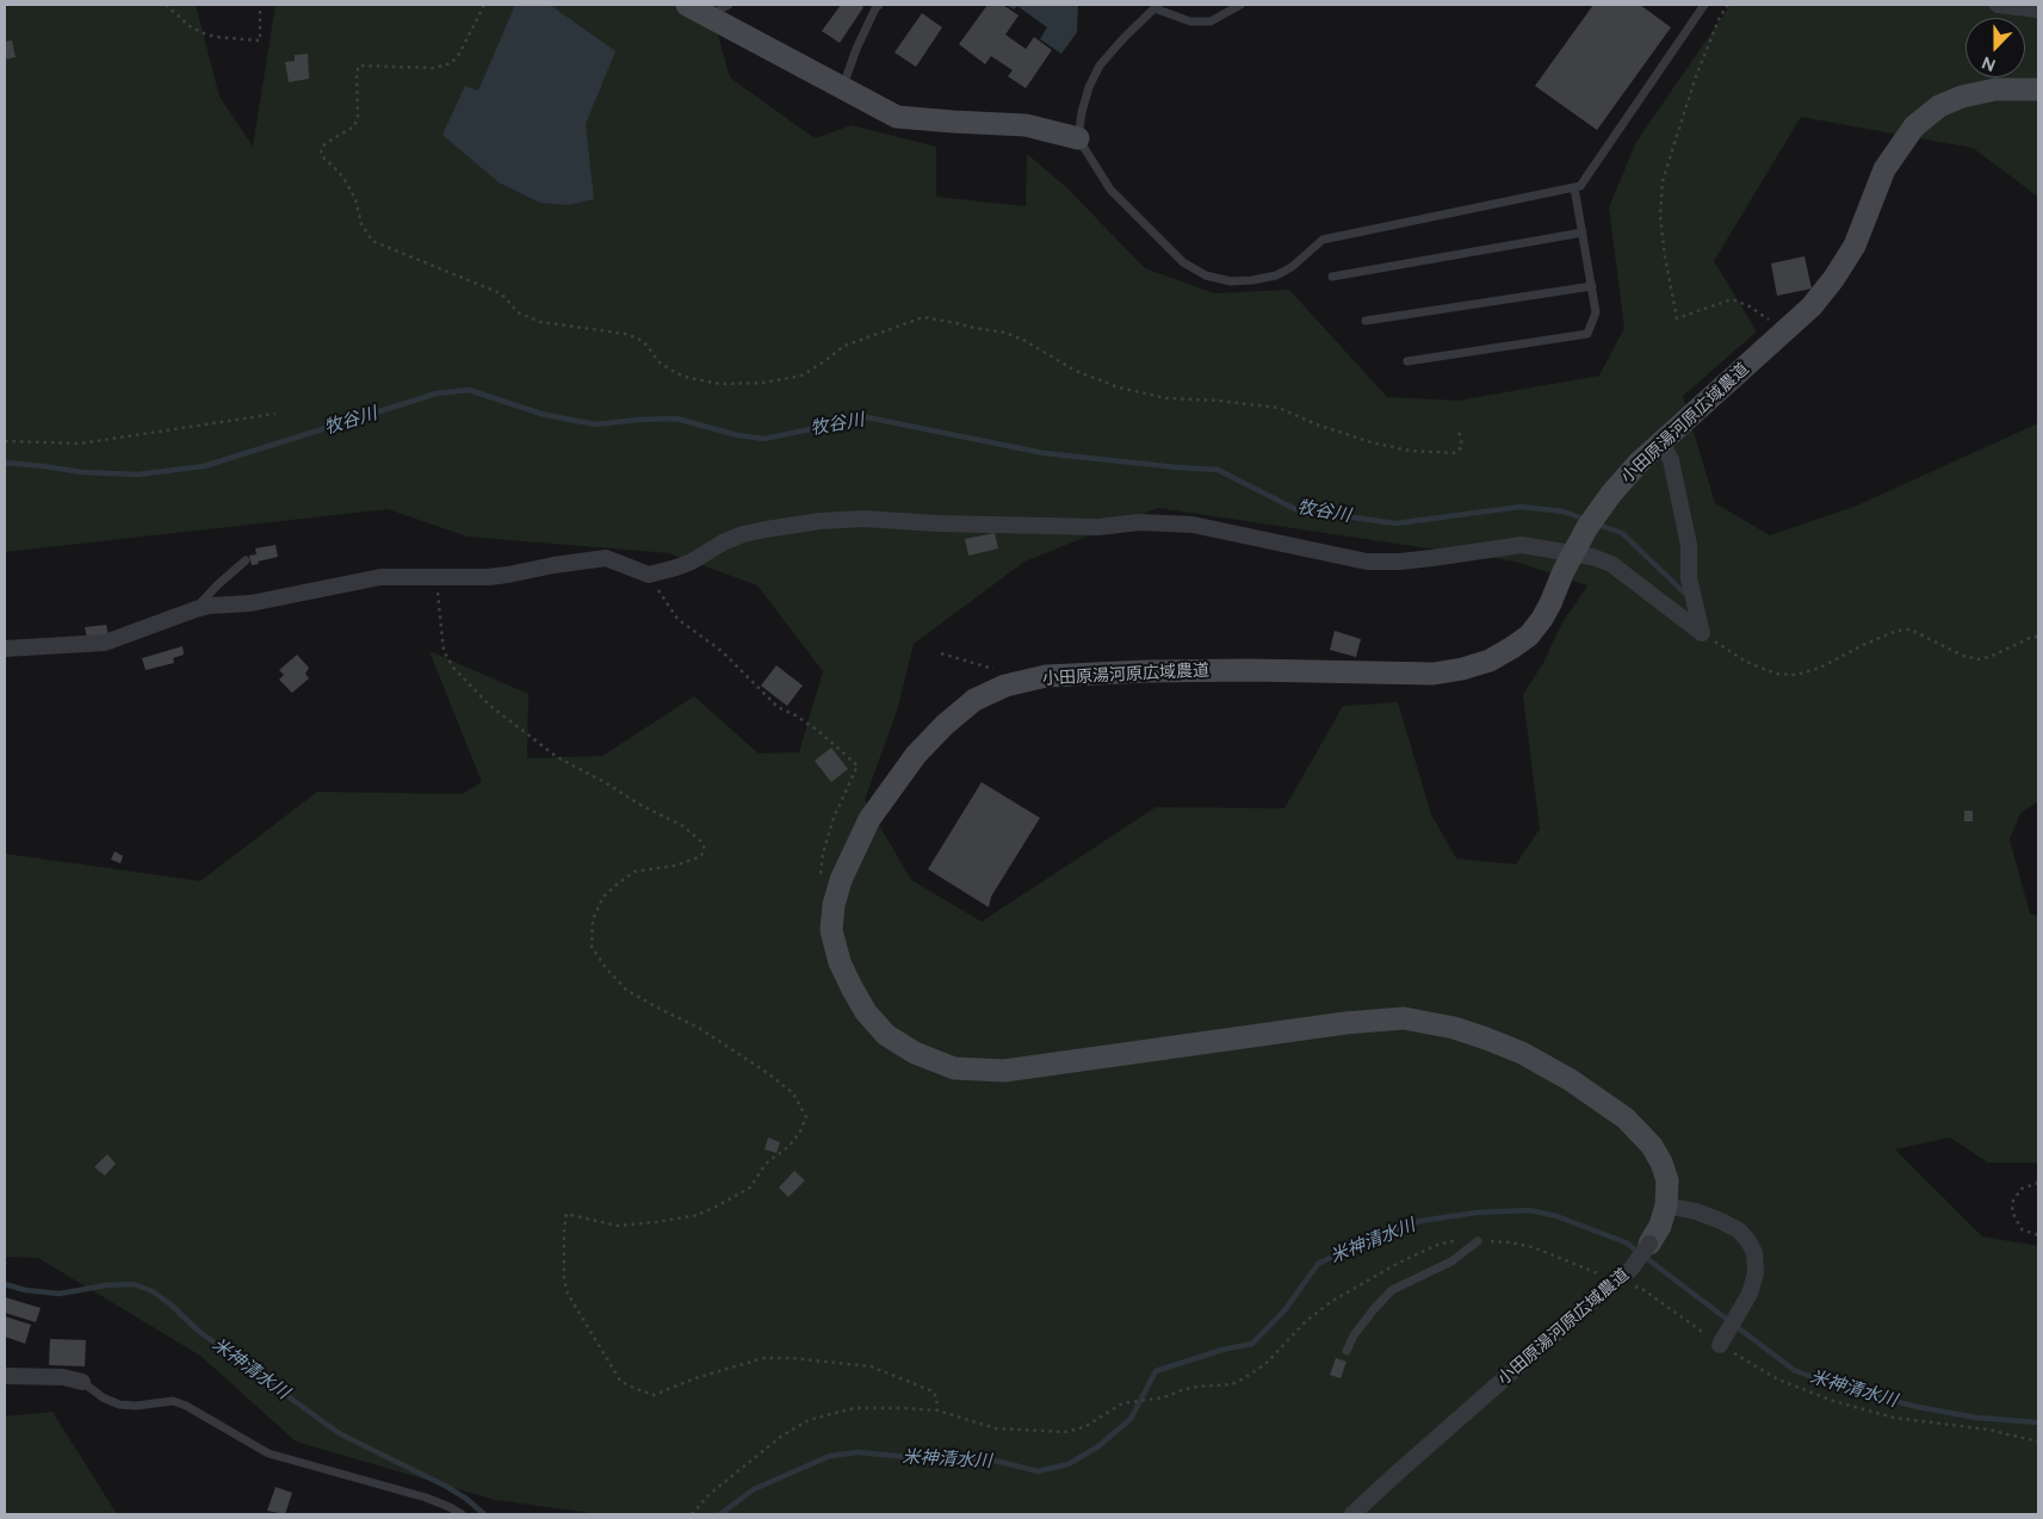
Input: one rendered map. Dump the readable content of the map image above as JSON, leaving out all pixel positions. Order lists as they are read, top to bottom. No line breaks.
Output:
{"streets":{"street":["小田原湯河原広域農道"]},"water":["牧谷川","米神清水川"],"north":"bottom"}
